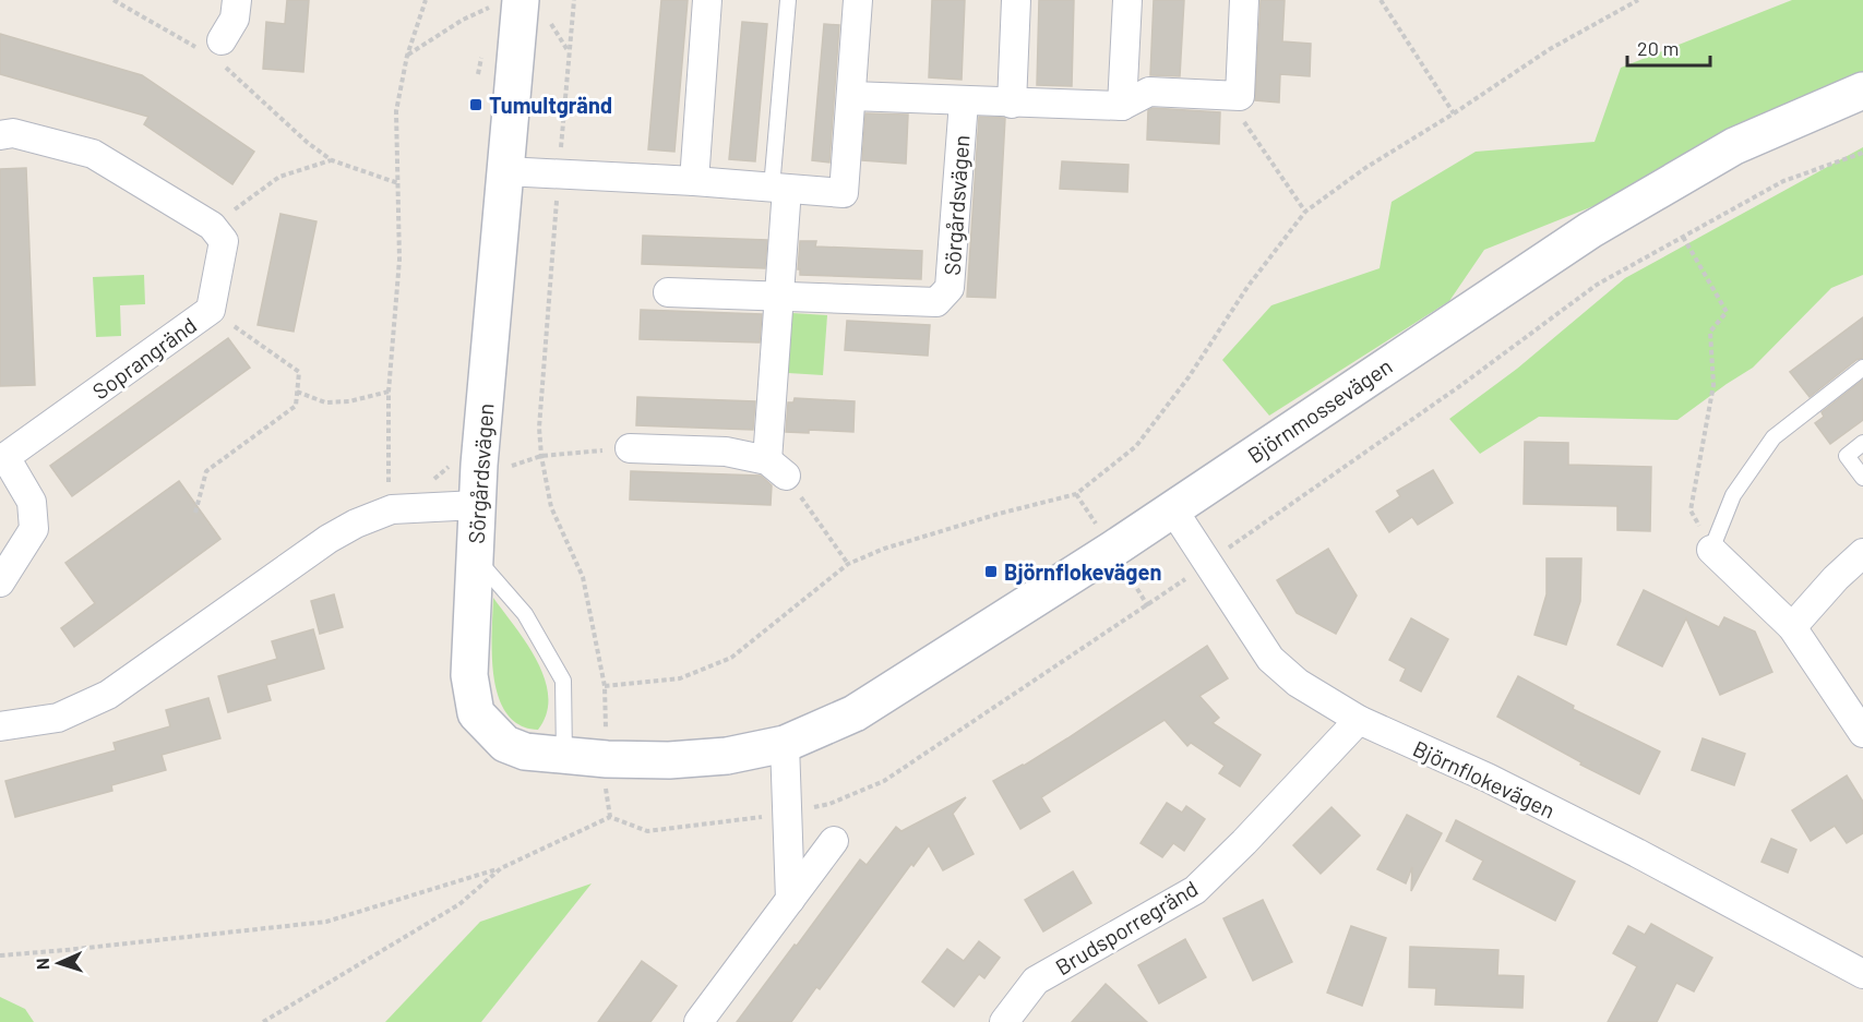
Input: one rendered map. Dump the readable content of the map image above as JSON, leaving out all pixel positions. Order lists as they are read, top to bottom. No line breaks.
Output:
{"streets":{"street":["Sörgårdsvägen","Soprangränd","Björnmossevägen","Björnflokevägen","Brudsporregränd"]},"crossings":[["Sörgårdsvägen","Björnmossevägen"],["Björnmossevägen","Björnflokevägen"],["Björnflokevägen","Brudsporregränd"]],"places":{"transit":["Tumultgränd","Björnflokevägen"]},"scale_bar":"20 m","north":"left"}
